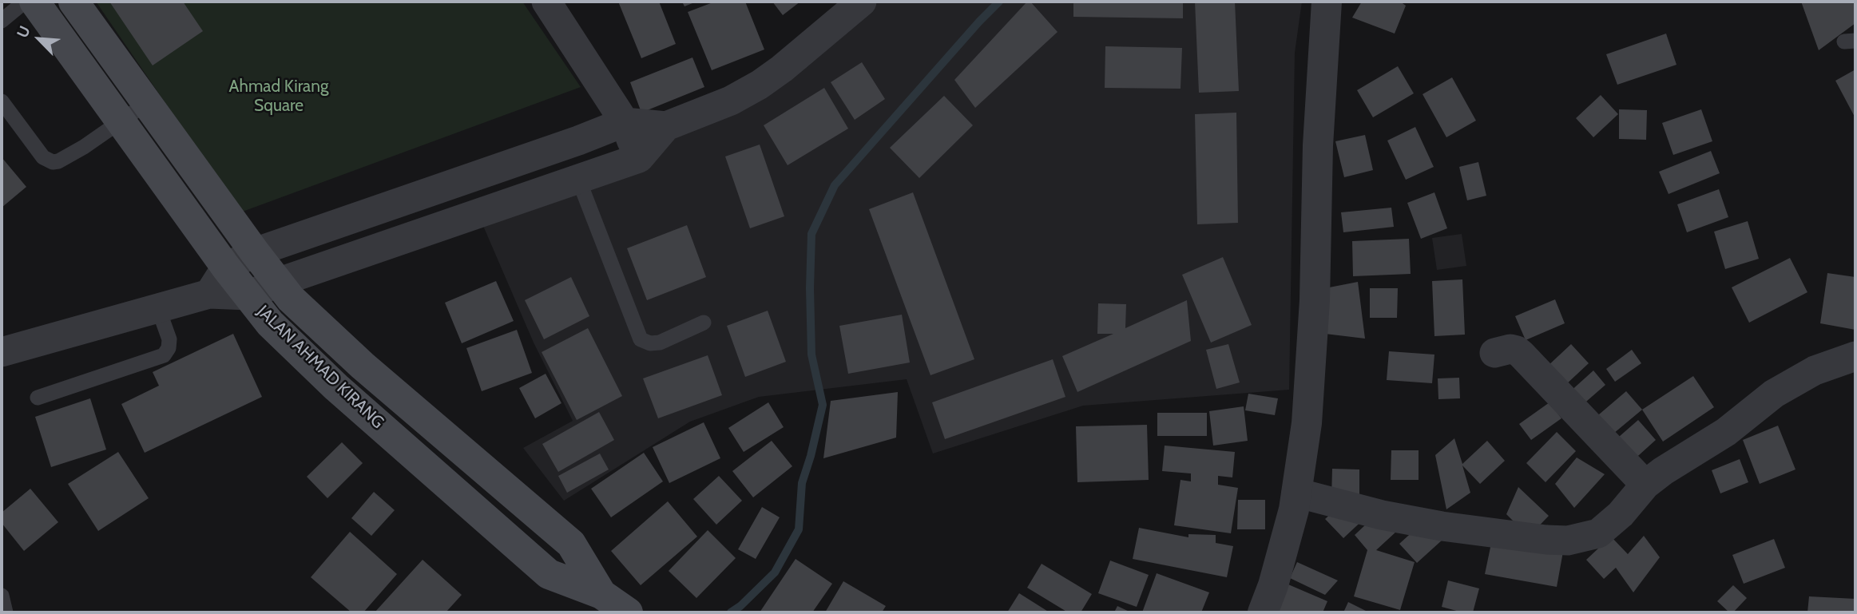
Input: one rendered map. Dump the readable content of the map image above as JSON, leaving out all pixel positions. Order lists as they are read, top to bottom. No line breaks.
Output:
{"streets":{"main road":["JALAN AHMAD KIRANG"]},"parks":["Ahmad Kirang Square"],"north":"top left"}
